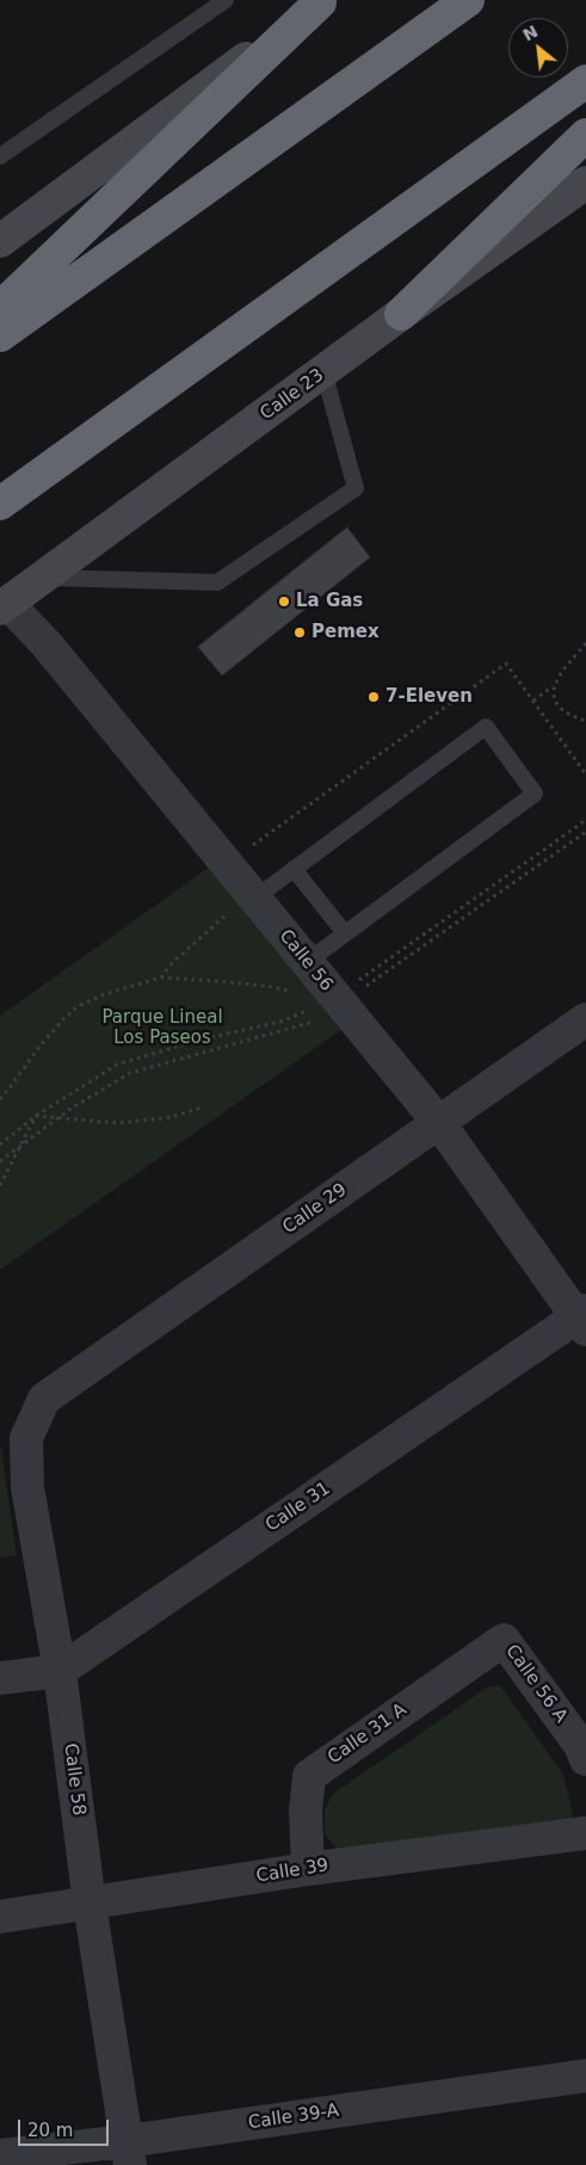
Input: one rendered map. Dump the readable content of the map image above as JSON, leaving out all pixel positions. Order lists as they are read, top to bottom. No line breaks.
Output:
{"streets":{"main road":["Calle 23"],"street":["Calle 56","Calle 29","Calle 31","Calle 56 A","Calle 31 A","Calle 58","Calle 39","Calle 39-A"]},"crossings":[["Calle 23","Calle 56"],["Calle 56","Calle 29"],["Calle 56","Calle 31"],["Calle 29","Calle 58"],["Calle 31","Calle 58"],["Calle 56 A","Calle 31 A"],["Calle 31 A","Calle 39"],["Calle 58","Calle 39"],["Calle 58","Calle 39-A"]],"parks":["Parque Lineal Los Paseos"],"places":["La Gas","Pemex","7-Eleven"],"scale_bar":"20 m","north":"top left"}
